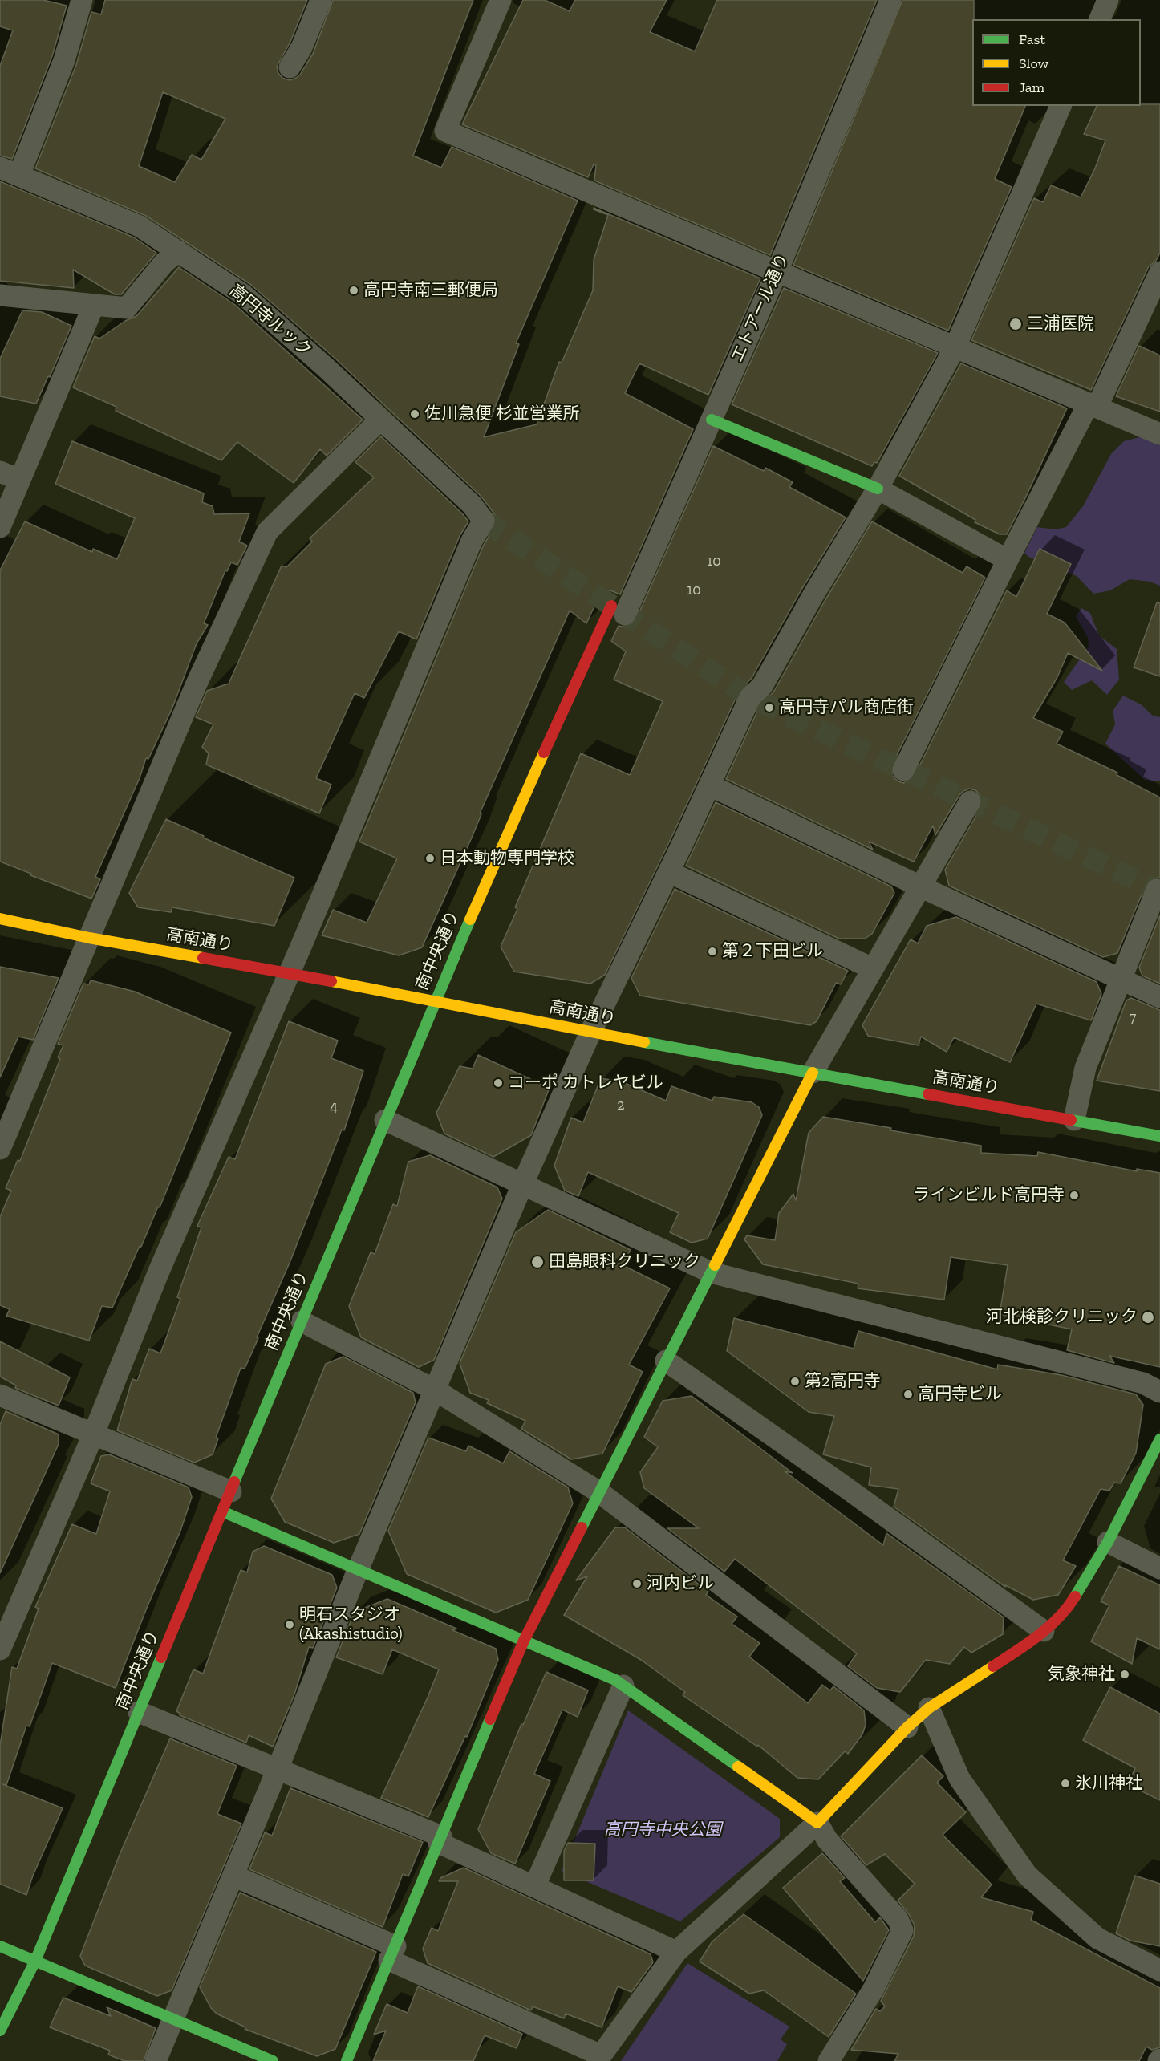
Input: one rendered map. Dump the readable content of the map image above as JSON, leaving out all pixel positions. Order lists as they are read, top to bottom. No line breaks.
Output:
{"streets":{"street":["エトアール通り","高円寺ルック","高南通り","南中央通り"]},"crossings":[["エトアール通り","南中央通り"],["高円寺ルック","高南通り"],["高南通り","南中央通り"]],"parks":["高円寺中央公園"],"places":["高円寺南三郵便局","三浦医院","佐川急便 杉並営業所","高円寺パル商店街","日本動物専門学校","第２下田ビル","コーポ カトレヤビル","ラインビルド高円寺","田島眼科クリニック","河北検診クリニック","第2高円寺","高円寺ビル","河内ビル","明石スタジオ (Akashistudio)","気象神社","氷川神社"],"house_numbers":["10","10","7","2","4"],"legend":["Fast","Slow","Jam"]}
